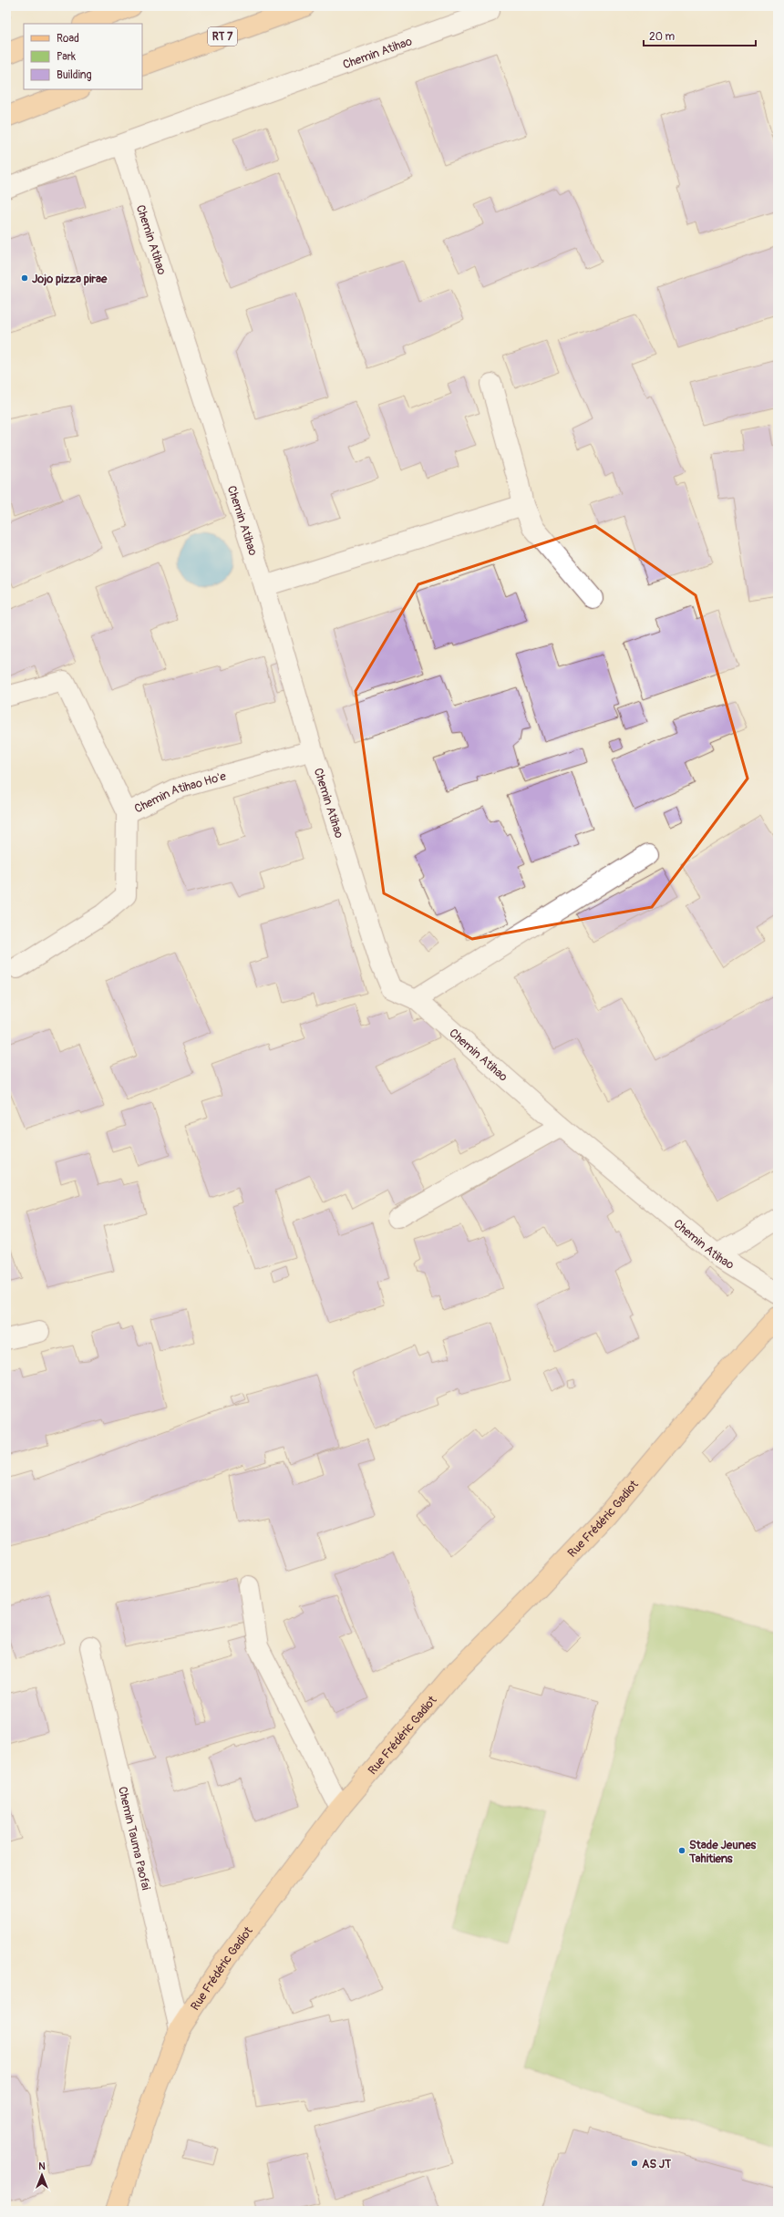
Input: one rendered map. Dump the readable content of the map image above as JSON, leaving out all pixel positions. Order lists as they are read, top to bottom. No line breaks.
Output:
{"streets":{"main road":["RT 7","Rue Frédéric Gadiot"],"street":["Chemin Atihao","Chemin Atihao Ho'e","Chemin Tauma Paofai"]},"crossings":[["Chemin Atihao","Chemin Atihao Ho'e"],["Rue Frédéric Gadiot","Chemin Tauma Paofai"]],"places":["Jojo pizza pirae","Stade Jeunes Tahitiens","AS JT"],"legend":["Road","Park","Building"],"scale_bar":"20 m","north":"top"}
